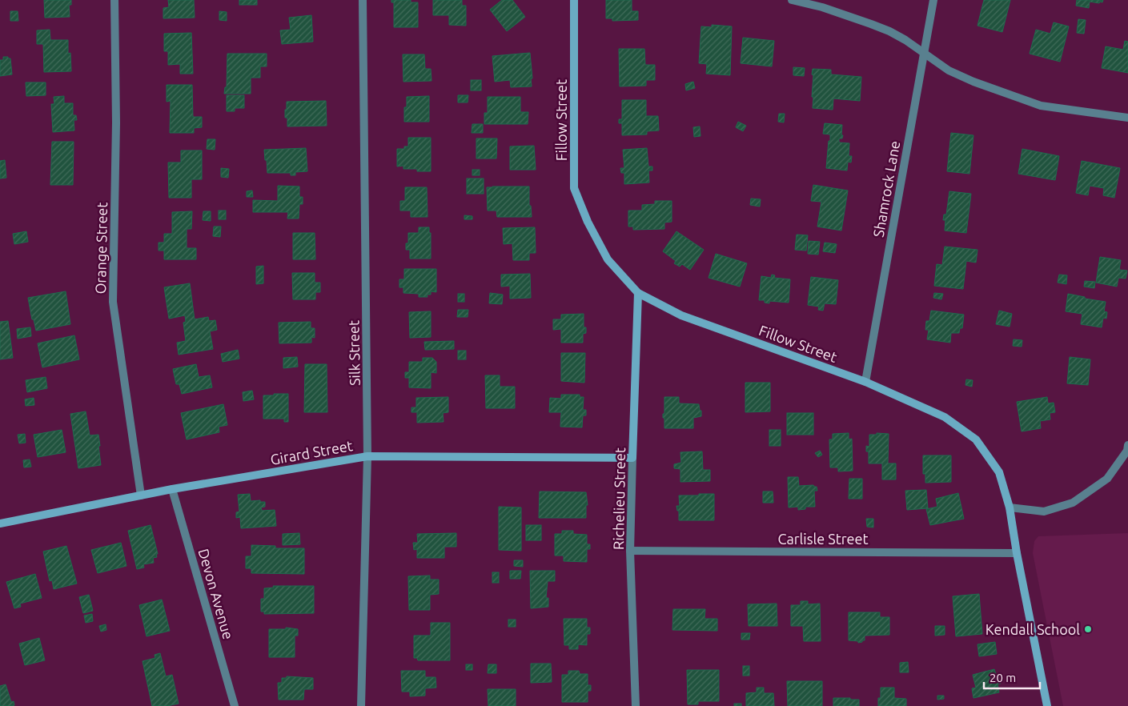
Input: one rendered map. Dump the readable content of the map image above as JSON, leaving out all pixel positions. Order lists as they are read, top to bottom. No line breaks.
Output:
{"streets":{"street":["Fillow Street","Shamrock Lane","Orange Street","Silk Street","Girard Street","Richelieu Street","Carlisle Street","Devon Avenue"]},"crossings":[["Fillow Street","Shamrock Lane"],["Fillow Street","Richelieu Street"],["Fillow Street","Carlisle Street"],["Orange Street","Girard Street"],["Silk Street","Girard Street"],["Girard Street","Richelieu Street"],["Girard Street","Devon Avenue"],["Richelieu Street","Carlisle Street"]],"places":["Kendall School"],"scale_bar":"20 m"}
